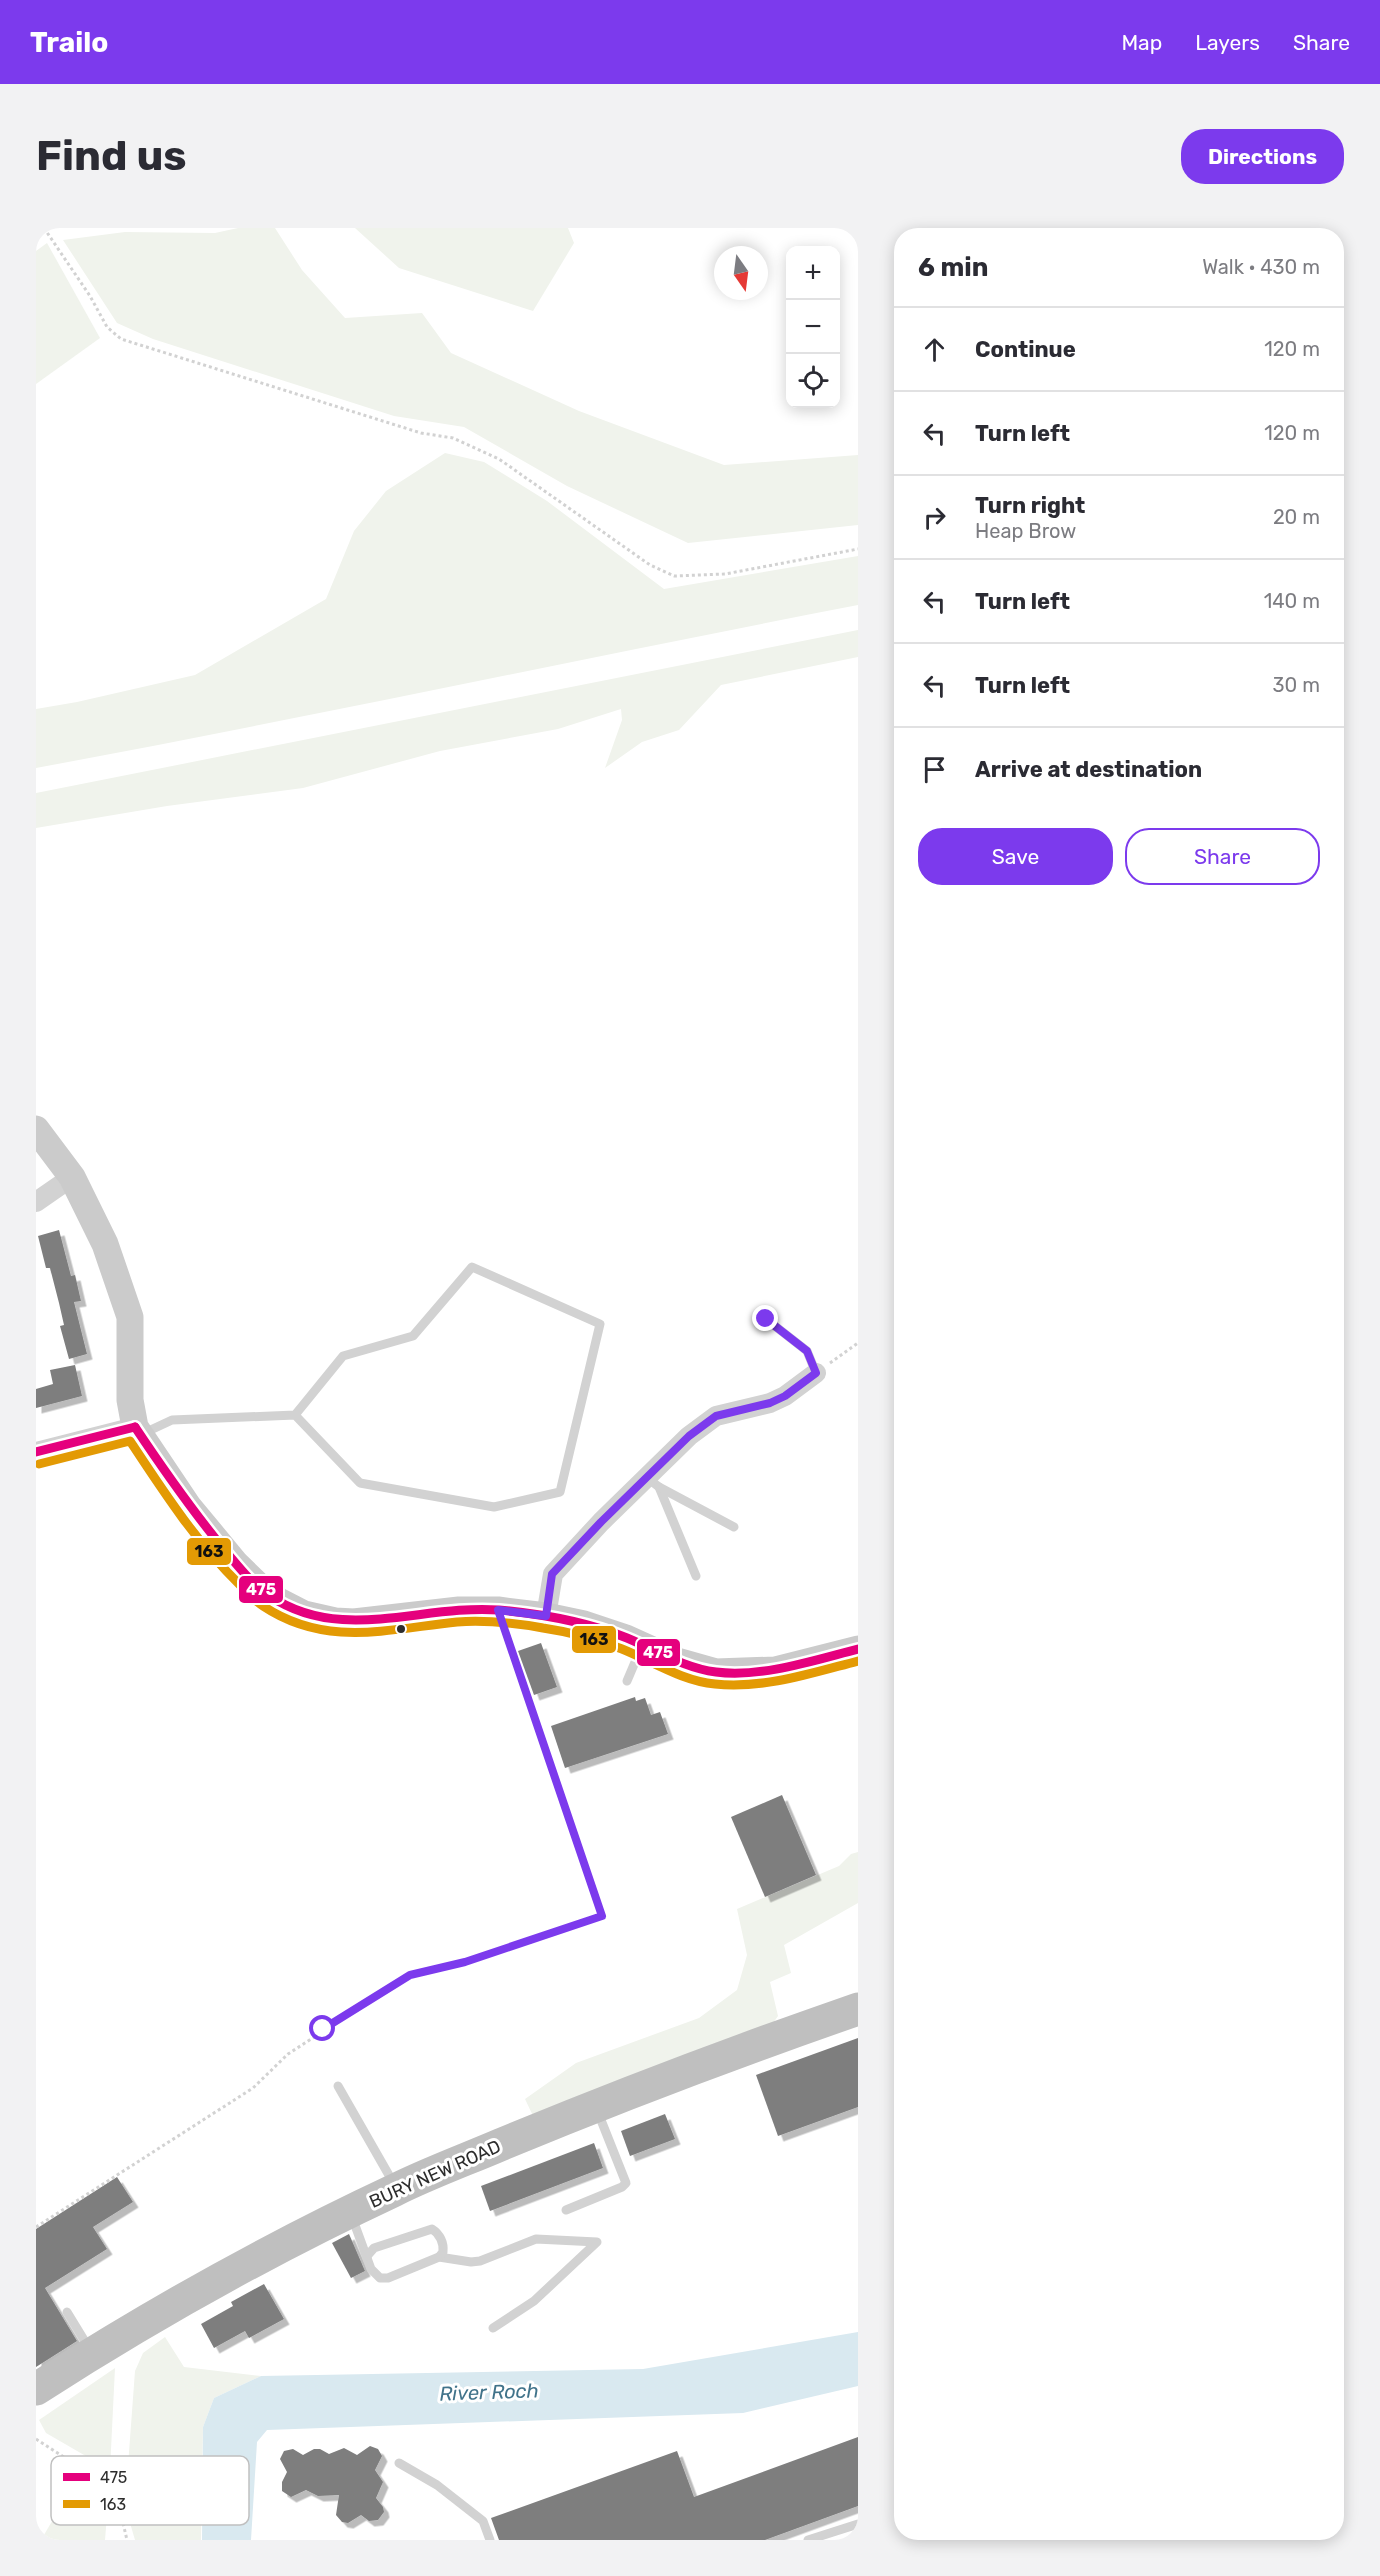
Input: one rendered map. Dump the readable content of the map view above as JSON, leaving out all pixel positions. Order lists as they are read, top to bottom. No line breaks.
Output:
{"streets":{"highway":["BURY NEW ROAD"]},"water":["River Roch"],"lines":["transit line 475","transit line 163"],"legend":["475","163"],"north":"bottom","page":{"header":"Trailo","nav":["Map","Layers","Share"],"buttons":["Directions",["Save","Share"]],"title":"Find us","heading":["6 min","Walk · 430 m"],"map_buttons":["+","−"],"list":[["Continue","120 m"],["Turn left","120 m"],["Turn right","Heap Brow","20 m"],["Turn left","140 m"],["Turn left","30 m"],"Arrive at destination"]}}
